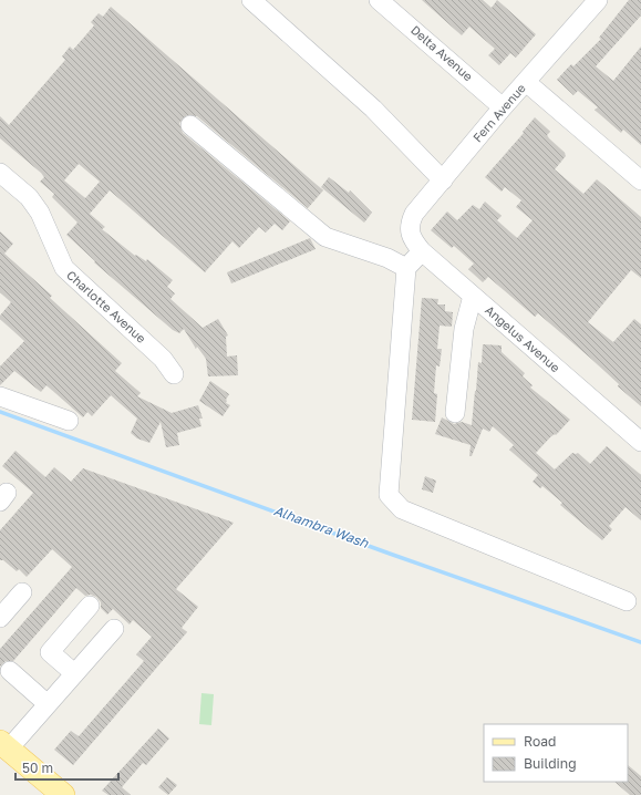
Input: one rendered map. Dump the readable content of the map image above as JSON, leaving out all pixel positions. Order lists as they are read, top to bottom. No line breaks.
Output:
{"streets":{"street":["Delta Avenue","Fern Avenue","Charlotte Avenue","Angelus Avenue"]},"crossings":[["Delta Avenue","Fern Avenue"],["Fern Avenue","Angelus Avenue"]],"water":["Alhambra Wash"],"legend":["Road","Building"],"scale_bar":"50 m"}
